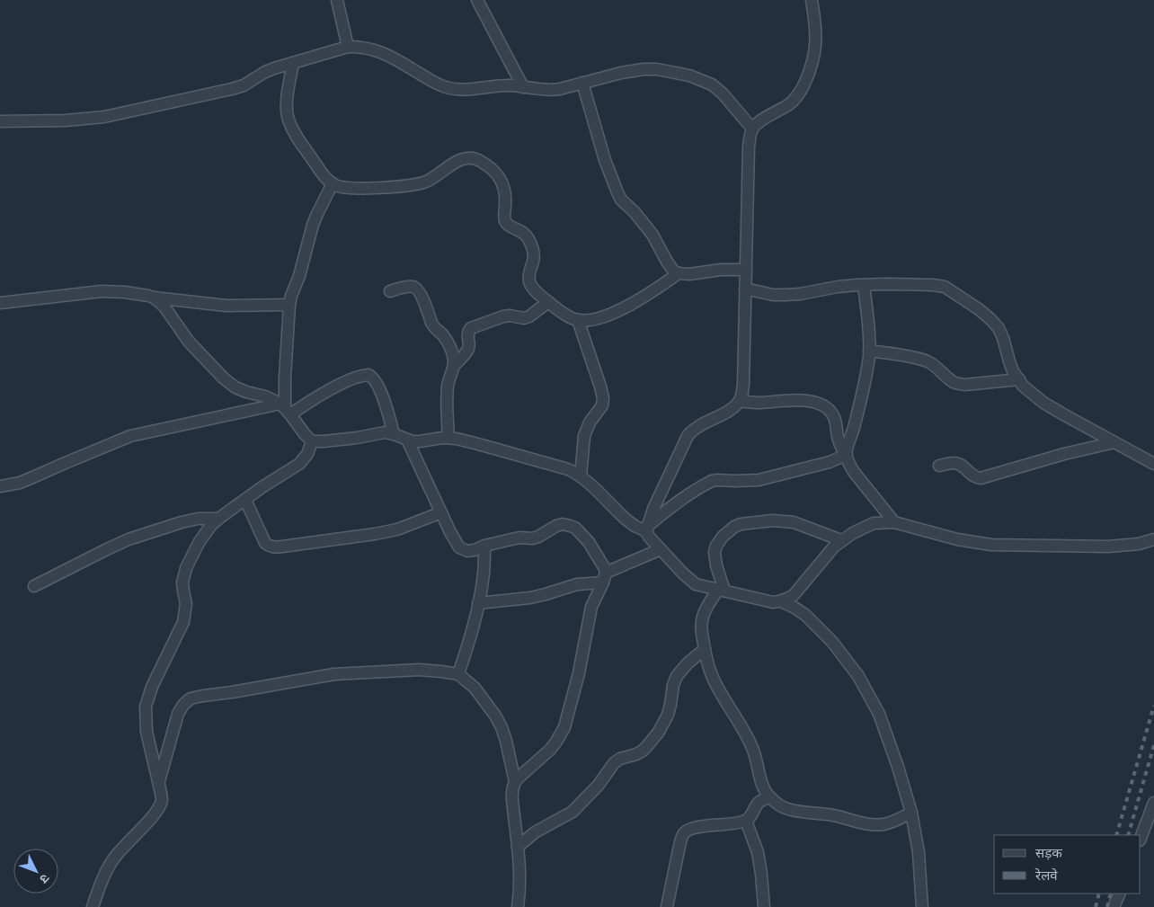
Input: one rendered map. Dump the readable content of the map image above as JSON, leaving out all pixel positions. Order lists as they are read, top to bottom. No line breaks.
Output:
{"legend":["सड़क","रेलवे"],"north":"bottom right"}
